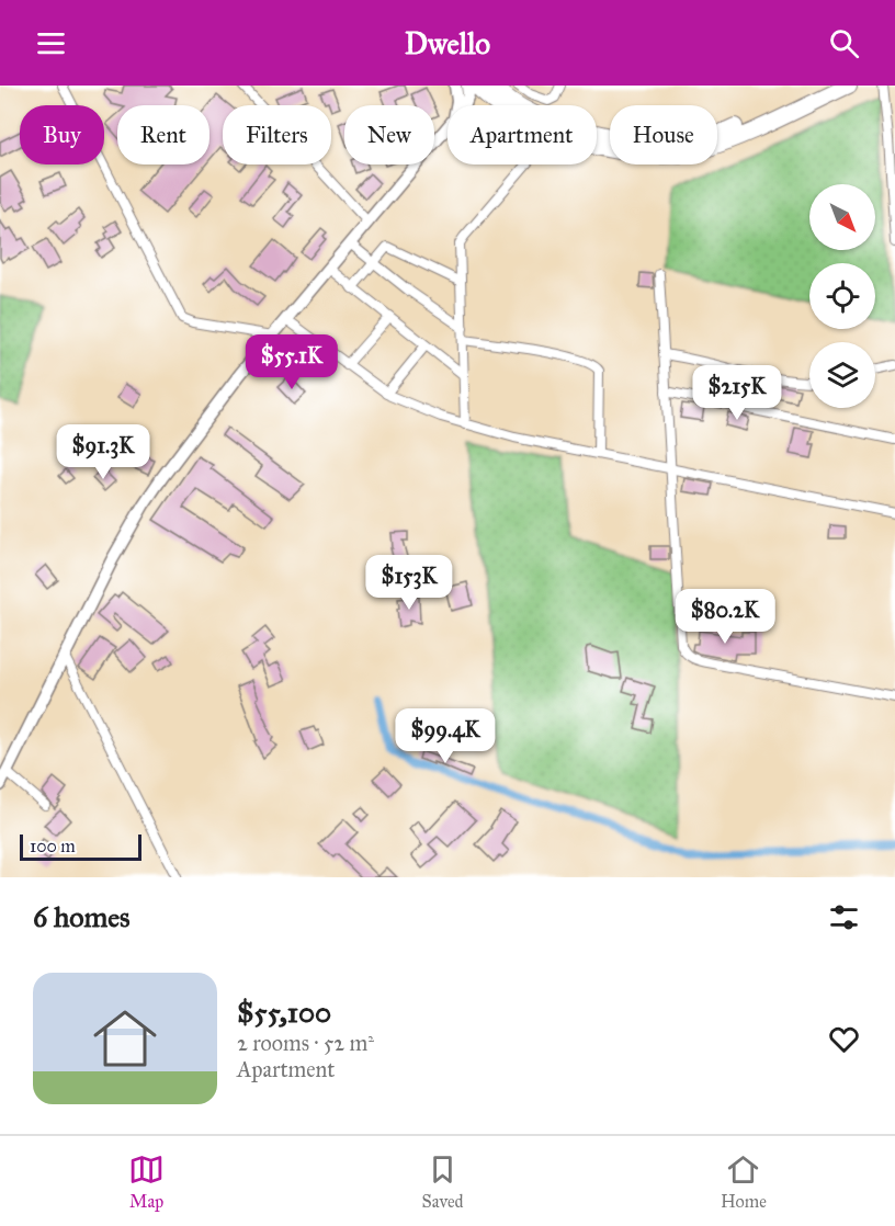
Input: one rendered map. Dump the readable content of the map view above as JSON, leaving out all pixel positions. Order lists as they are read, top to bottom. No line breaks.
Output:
{"scale_bar":"100 m","north":"bottom right","page":{"header":"Dwello","chip":["Buy","Rent","Filters","New","Apartment","House"],"price":["$55.1K","$215K","$91.3K","$153K","$80.2K","$99.4K"],"scale":"100 m","heading":"6 homes","list":[{"name":"$55,100","note":"2 rooms · 52 m² · Apartment"}],"tabs":["Map","Saved","Home"]}}
